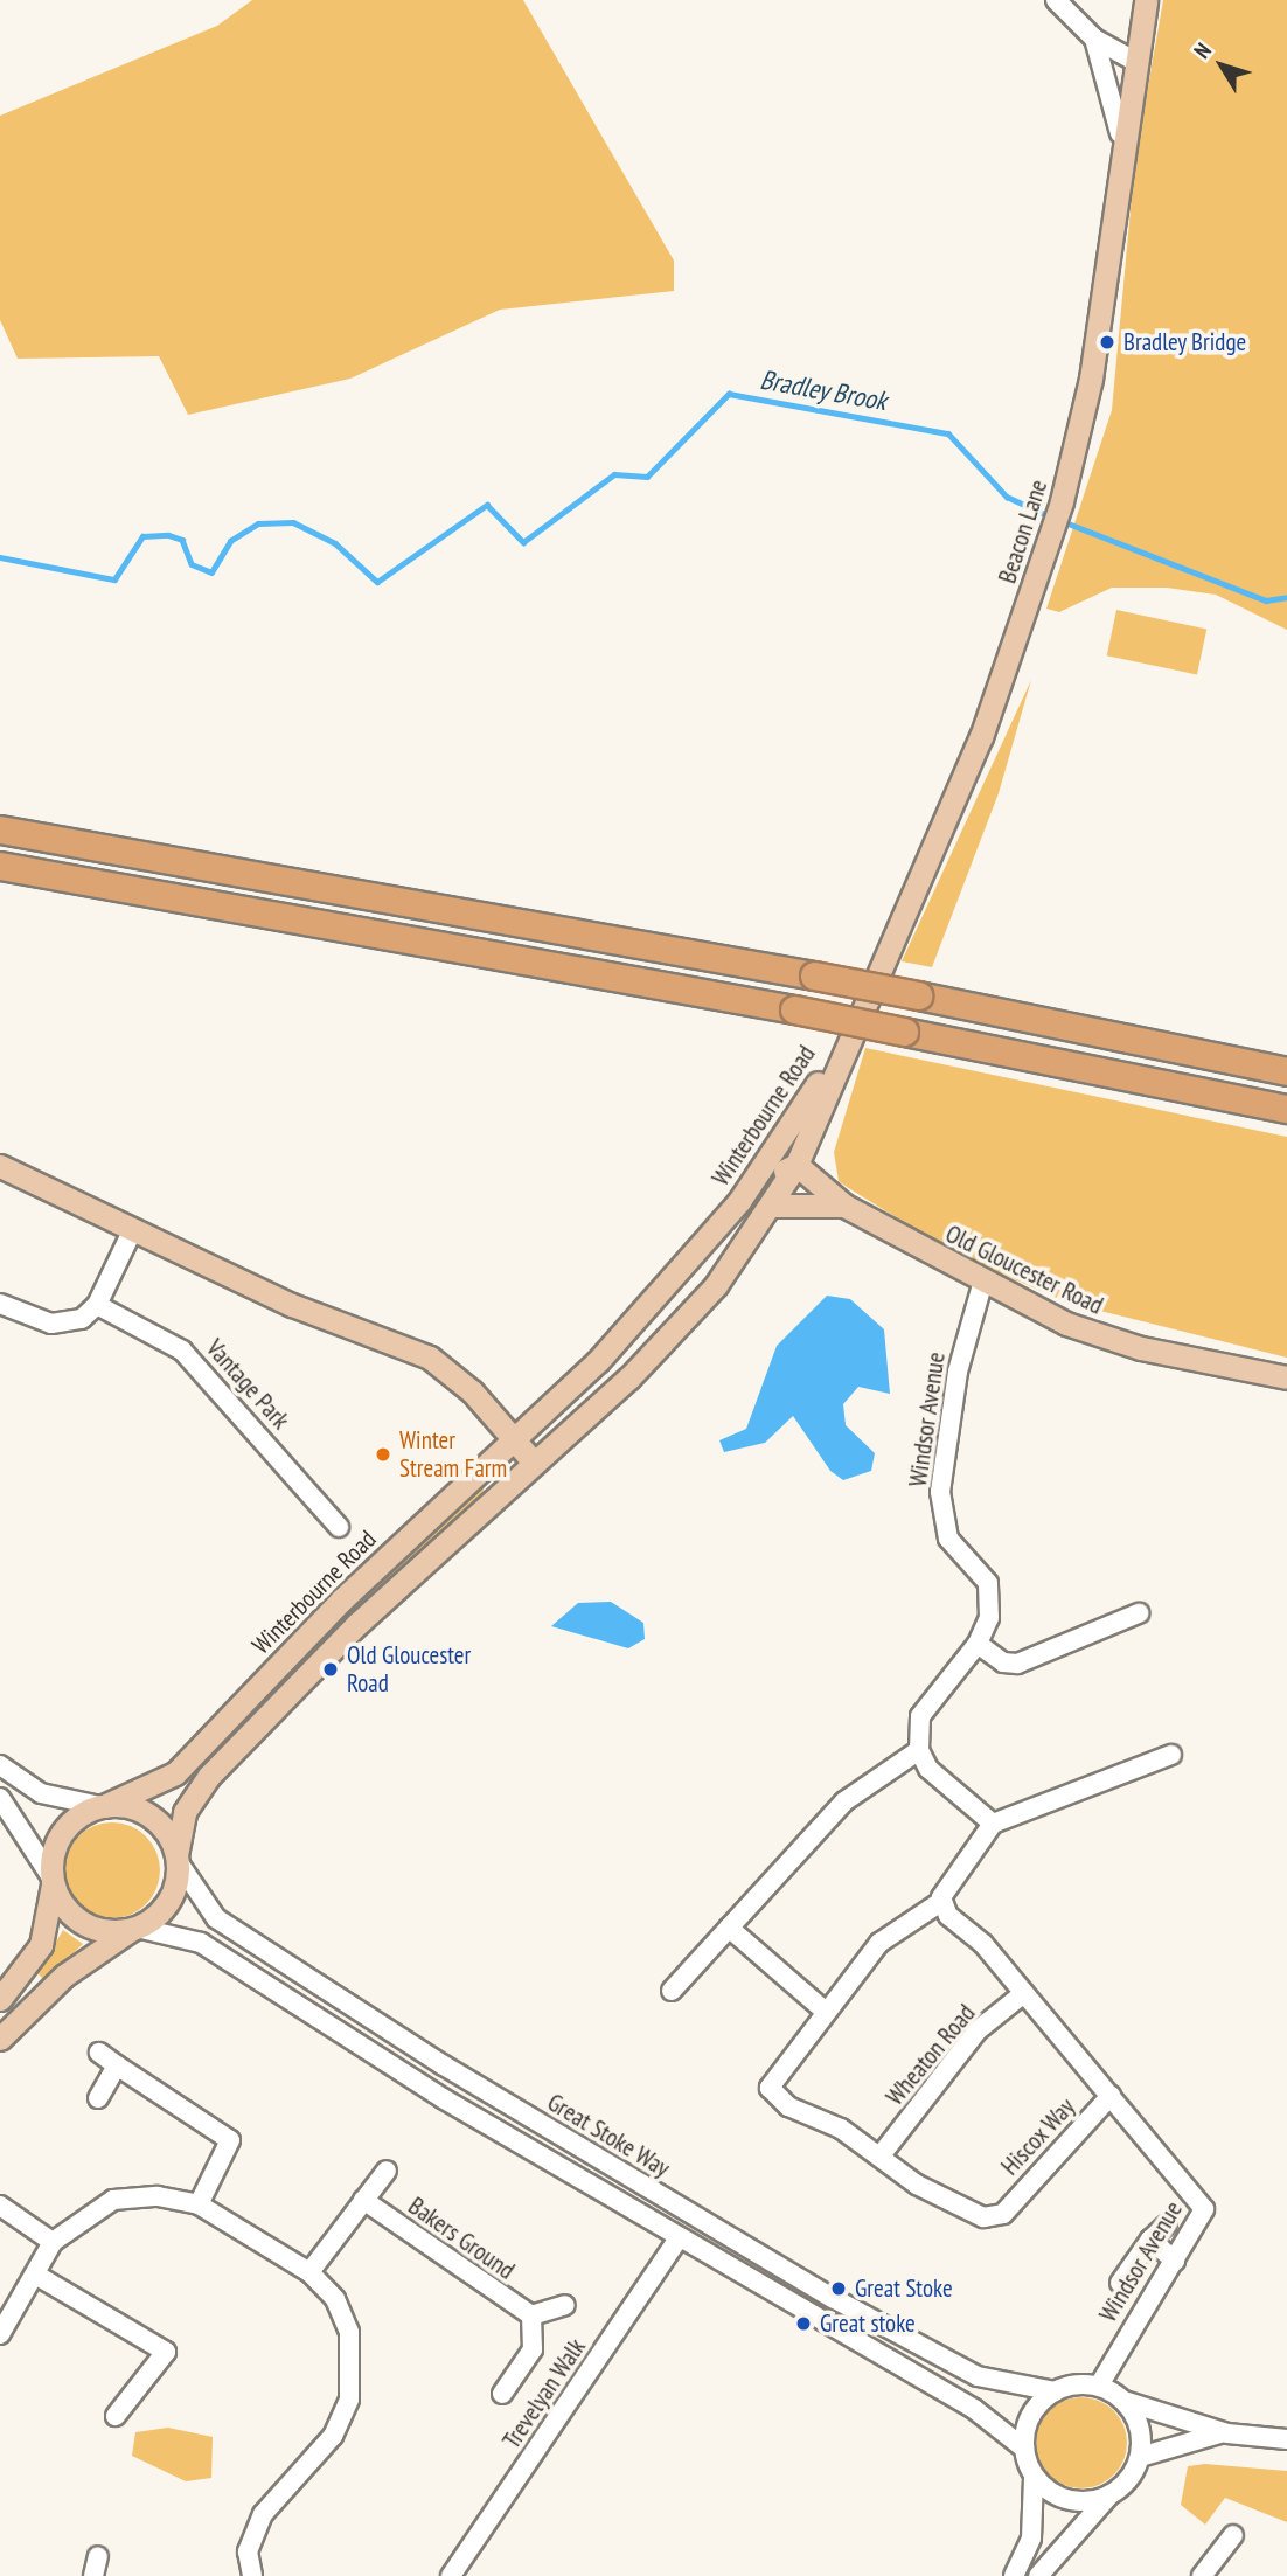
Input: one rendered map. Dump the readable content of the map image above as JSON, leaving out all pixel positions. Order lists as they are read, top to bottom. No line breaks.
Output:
{"streets":{"main road":["Beacon Lane","Winterbourne Road","Old Gloucester Road"],"street":["Vantage Park","Windsor Avenue","Wheaton Road","Great Stoke Way","Hiscox Way","Bakers Ground","Trevelyan Walk"]},"crossings":[["Beacon Lane","Winterbourne Road"],["Winterbourne Road","Old Gloucester Road"],["Winterbourne Road","Great Stoke Way"],["Old Gloucester Road","Windsor Avenue"],["Windsor Avenue","Wheaton Road"],["Windsor Avenue","Great Stoke Way"],["Windsor Avenue","Hiscox Way"],["Wheaton Road","Hiscox Way"]],"water":["Bradley Brook"],"places":["Bradley Bridge","Winter Stream Farm","Old Gloucester Road","Great Stoke","Great stoke"],"north":"top left"}
